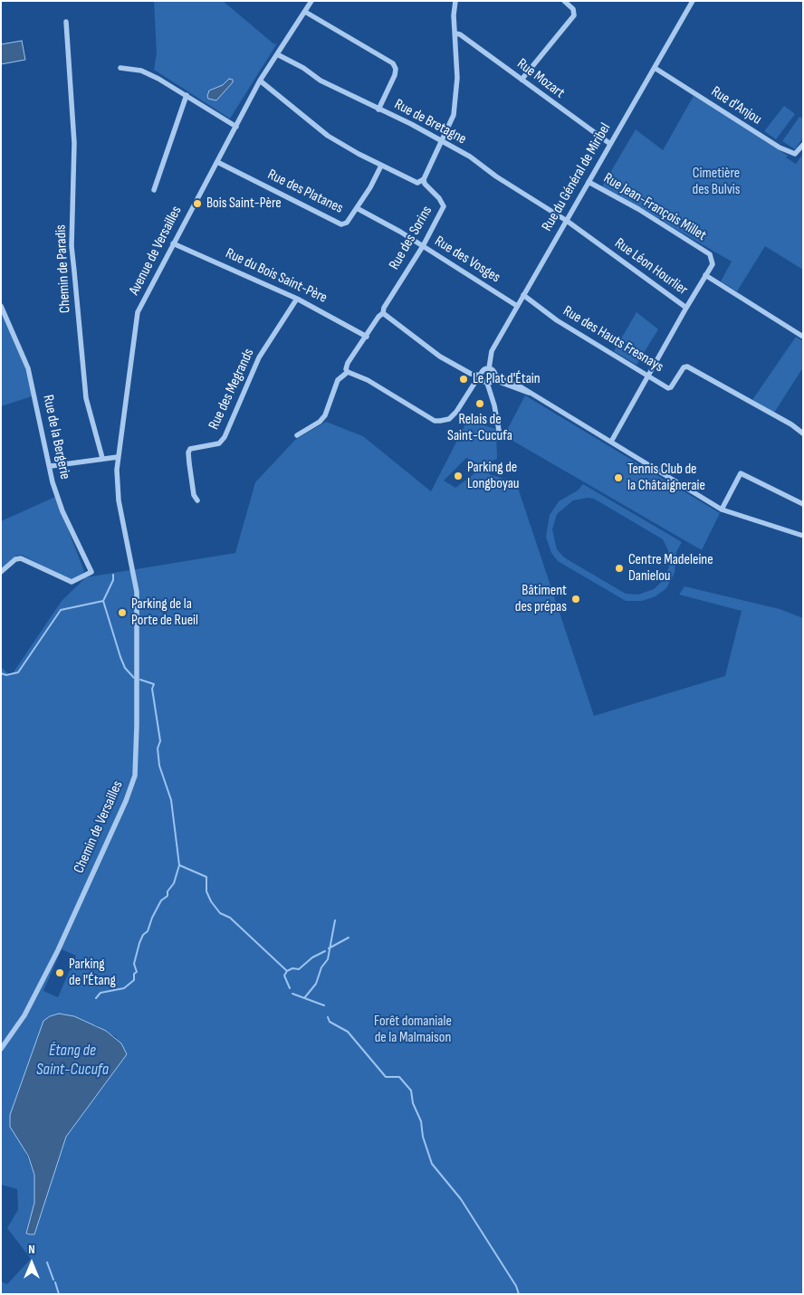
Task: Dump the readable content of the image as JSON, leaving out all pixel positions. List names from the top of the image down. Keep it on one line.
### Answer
{"streets":{"street":["Rue Mozart","Rue d'Anjou","Rue de Bretagne","Rue du Général de Miribel","Rue des Platanes","Rue Jean-François Millet","Rue des Sorins","Avenue de Versailles","Rue des Vosges","Rue Léon Hourlier","Chemin de Paradis","Rue du Bois Saint-Père","Rue des Hauts Fresnays","Rue des Megrands","Rue de la Bergerie","Chemin de Versailles"]},"crossings":[["Rue Mozart","Rue du Général de Miribel"],["Rue d'Anjou","Rue du Général de Miribel"],["Rue de Bretagne","Rue du Général de Miribel"],["Rue de Bretagne","Avenue de Versailles"],["Rue de Bretagne","Rue Léon Hourlier"],["Rue du Général de Miribel","Rue Jean-François Millet"],["Rue du Général de Miribel","Rue des Vosges"],["Rue du Général de Miribel","Rue Léon Hourlier"],["Rue du Général de Miribel","Rue des Hauts Fresnays"],["Rue des Platanes","Avenue de Versailles"],["Rue des Platanes","Rue des Vosges"],["Rue Jean-François Millet","Rue Léon Hourlier"],["Rue des Sorins","Rue des Vosges"],["Rue des Sorins","Rue du Bois Saint-Père"],["Avenue de Versailles","Rue du Bois Saint-Père"],["Avenue de Versailles","Chemin de Versailles"],["Rue du Bois Saint-Père","Rue des Megrands"]],"water":["Étang de Saint-Cucufa"],"parks":["Cimetière des Bulvis","Forêt domaniale de la Malmaison"],"places":["Bois Saint-Père","Le Plat d'Étain","Relais de Saint-Cucufa","Parking de Longboyau","Tennis Club de la Châtaigneraie","Centre Madeleine Danielou","Bâtiment des prépas","Parking de la Porte de Rueil","Parking de l'Étang"],"north":"top"}
